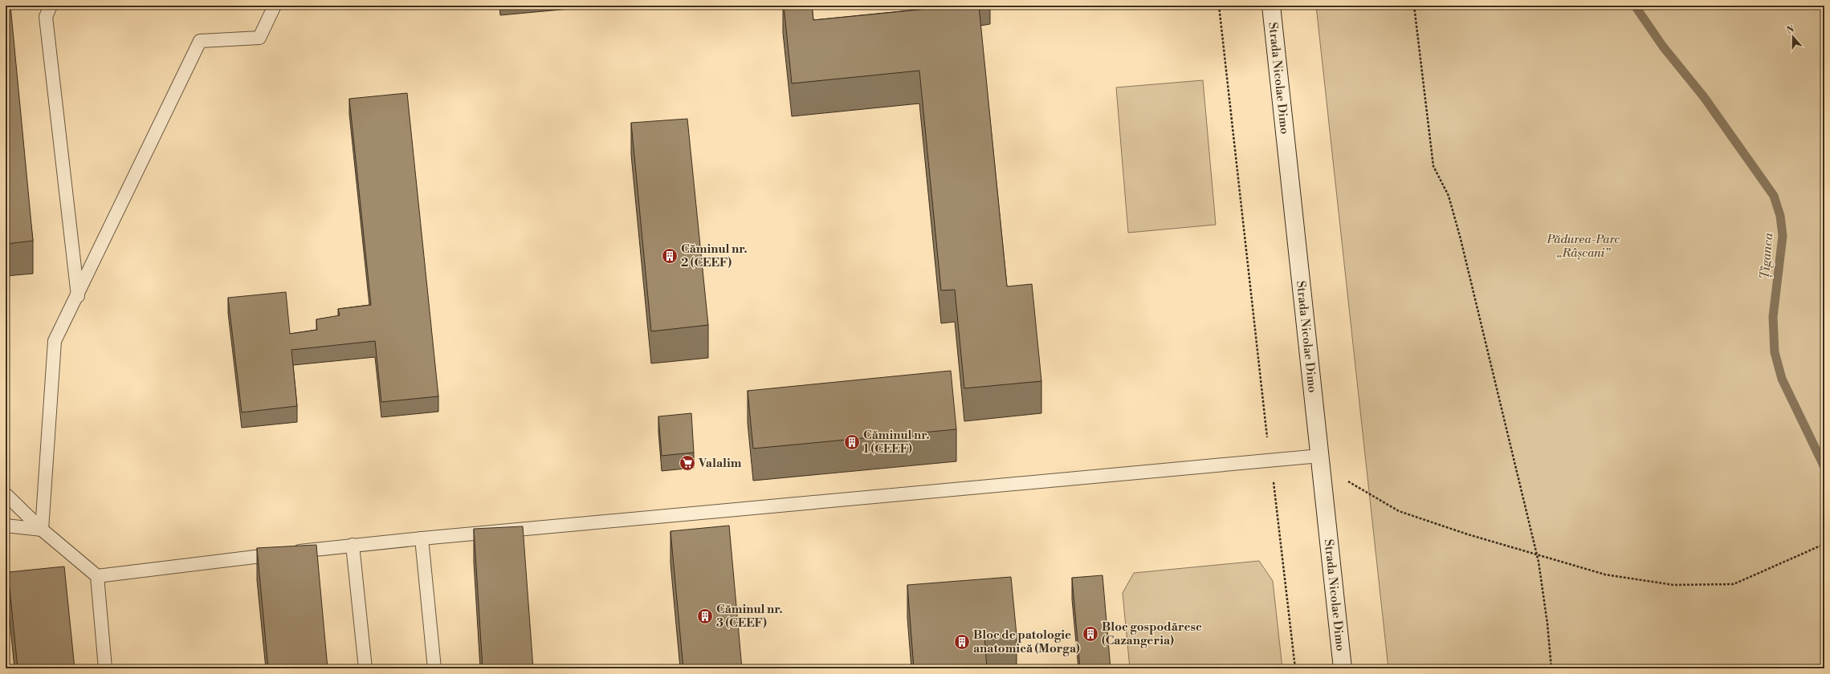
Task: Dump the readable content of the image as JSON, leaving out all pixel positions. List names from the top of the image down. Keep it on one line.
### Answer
{"streets":{"main road":["Strada Nicolae Dimo"]},"water":["Țîganca"],"parks":["Pădurea-Parc „Râșcani”"],"places":{"building":["Căminul nr. 2 (CEEF)","Căminul nr. 1 (CEEF)","Căminul nr. 3 (CEEF)","Bloc gospodăresc (Cazangeria)","Bloc de patologie anatomică (Morga)"],"supermarket":["Valalim"]},"north":"top"}
